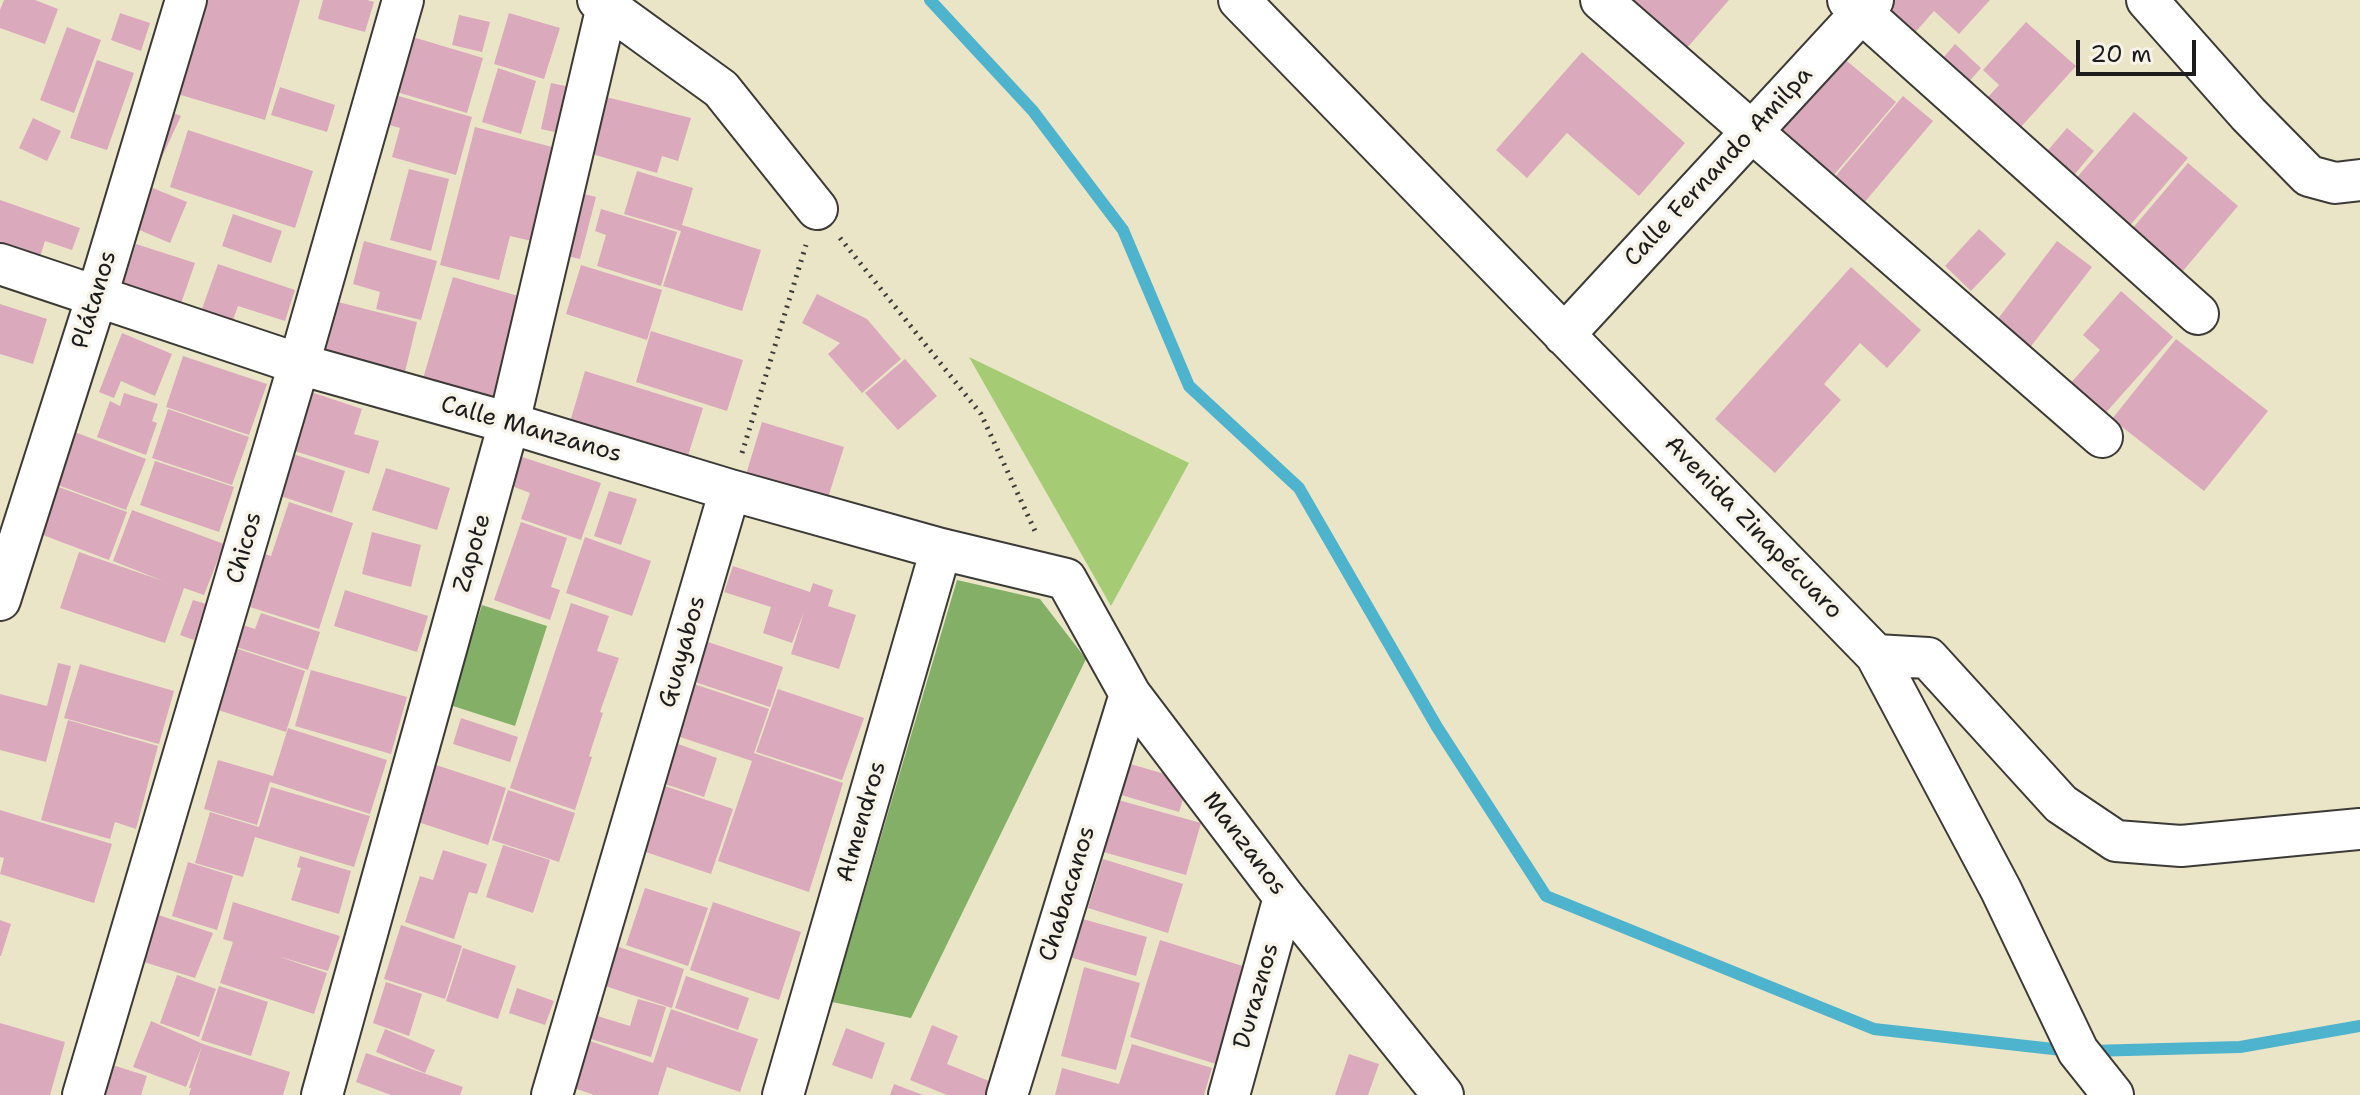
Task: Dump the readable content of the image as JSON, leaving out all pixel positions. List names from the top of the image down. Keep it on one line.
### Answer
{"streets":{"street":["Calle Fernando Amilpa","Plátanos","Calle Manzanos","Avenida Zinapécuaro","Chicos","Zapote","Guayabos","Almendros","Manzanos","Chabacanos","Duraznos"]},"crossings":[["Calle Fernando Amilpa","Avenida Zinapécuaro"],["Plátanos","Calle Manzanos"],["Calle Manzanos","Chicos"],["Calle Manzanos","Zapote"],["Calle Manzanos","Guayabos"],["Calle Manzanos","Almendros"],["Calle Manzanos","Manzanos"],["Manzanos","Chabacanos"],["Manzanos","Duraznos"]],"scale_bar":"20 m"}
